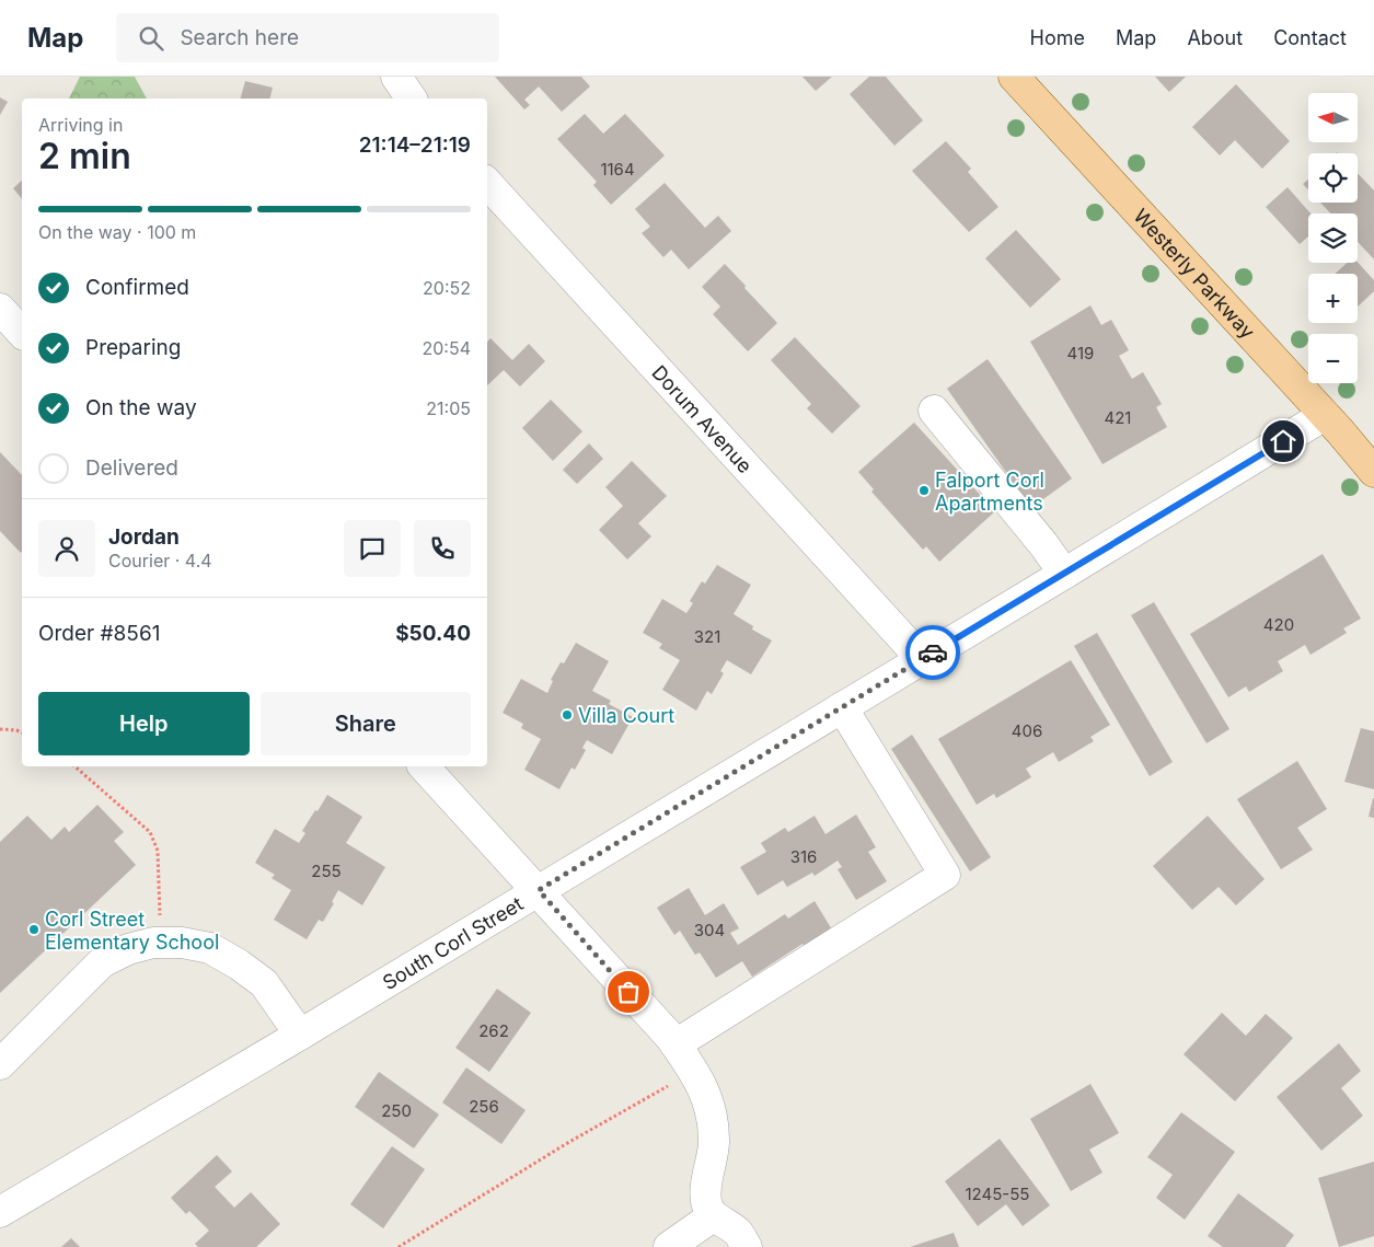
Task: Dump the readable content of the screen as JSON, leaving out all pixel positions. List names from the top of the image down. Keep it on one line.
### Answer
{"streets":{"main road":["Westerly Parkway"],"street":["Dorum Avenue","South Corl Street"]},"crossings":[["Westerly Parkway","South Corl Street"],["Dorum Avenue","South Corl Street"]],"places":["Falport Corl Apartments","Villa Court","Corl Street Elementary School"],"house_numbers":["1164","419","421","420","321","406","316","255","304","262","256","250","1245-55"],"north":"left","page":{"header":"Map","search":"Search here","nav":["Home","Map","About","Contact"],"map_buttons":["+","−"],"heading":["2 min","Arriving in","21:14–21:19"],"panel":["Jordan","Courier · 4.4","Order #8561","$50.40"],"bar":"On the way · 100 m","list":[["Confirmed","20:52"],["Preparing","20:54"],["On the way","21:05"],"Delivered"],"buttons":["Help","Share"]}}
